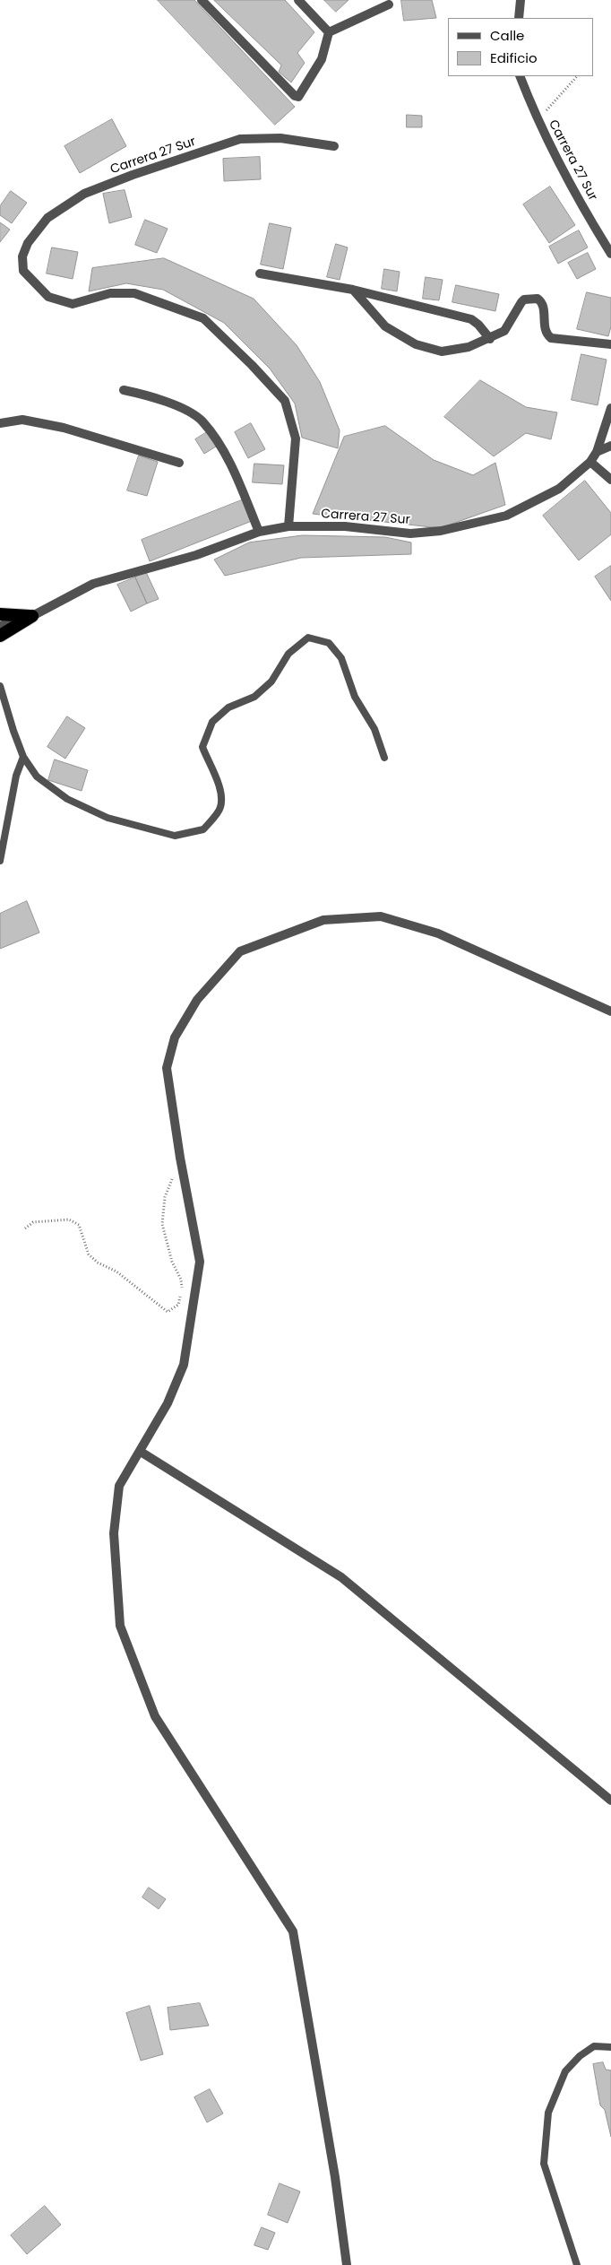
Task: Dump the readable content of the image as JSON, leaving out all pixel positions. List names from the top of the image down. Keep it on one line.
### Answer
{"streets":{"street":["Carrera 27 Sur"]},"legend":["Calle","Edificio"]}
